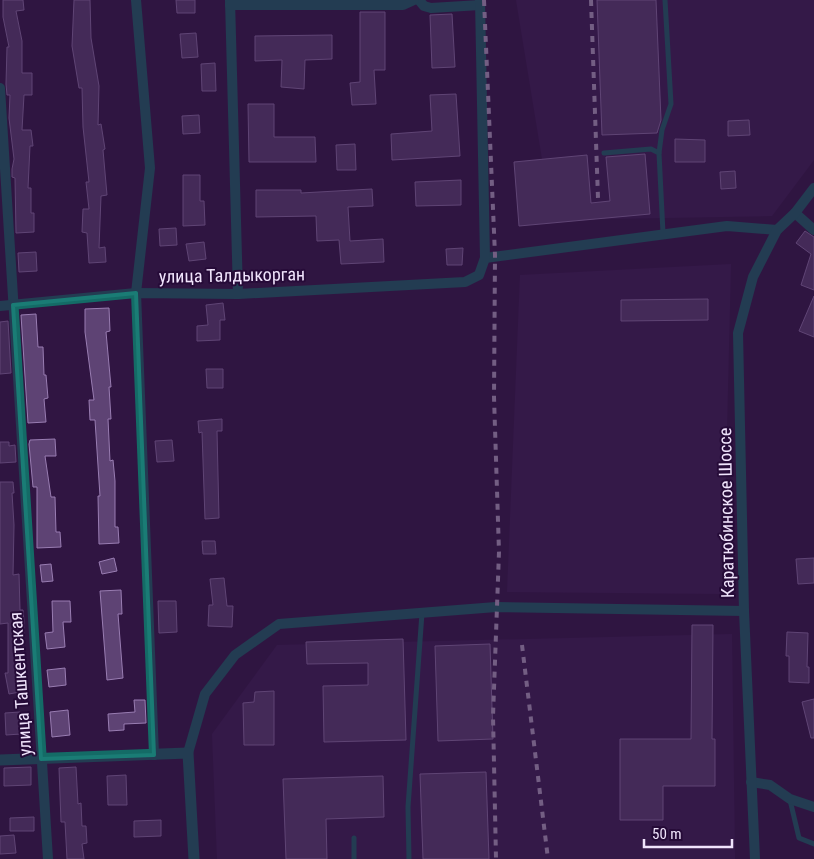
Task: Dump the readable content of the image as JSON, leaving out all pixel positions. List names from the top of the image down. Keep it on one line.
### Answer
{"streets":{"street":["улица Талдыкорган","Каратюбинское Шоссе","улица Ташкентская"]},"crossings":[["улица Талдыкорган","улица Ташкентская"]],"scale_bar":"50 m"}
